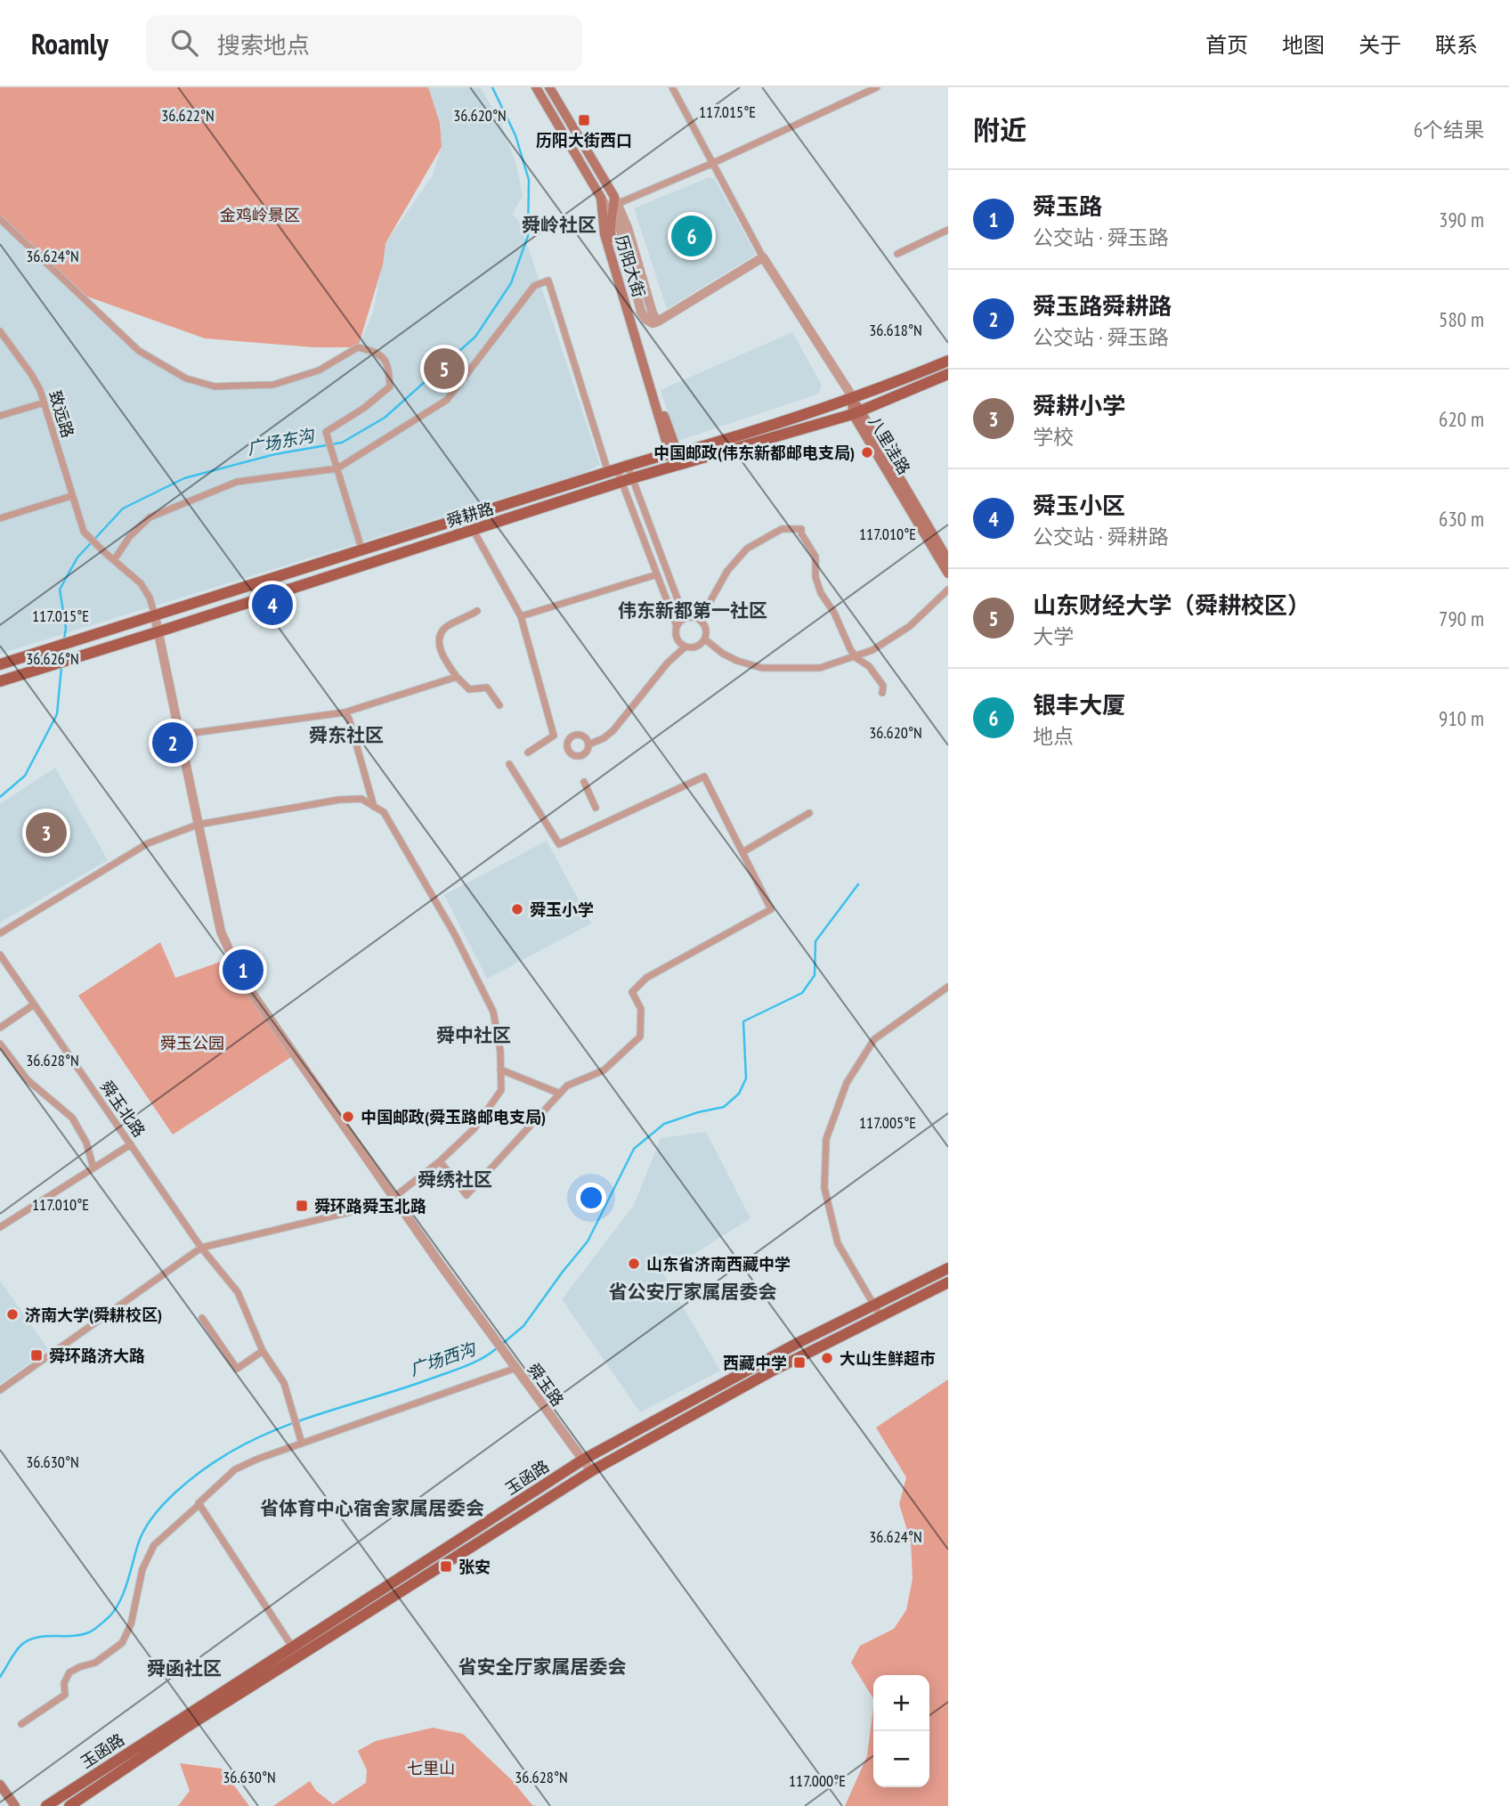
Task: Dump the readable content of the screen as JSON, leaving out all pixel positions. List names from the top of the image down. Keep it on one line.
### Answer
{"streets":{"main road":["历阳大街","八里洼路","舜耕路","玉函路"],"street":["致远路","舜玉北路","舜玉路"]},"crossings":[["历阳大街","舜耕路"],["八里洼路","舜耕路"],["舜耕路","舜玉路"],["舜玉路","玉函路"]],"districts":["舜岭社区","伟东新都第一社区","舜东社区","舜中社区","舜绣社区","省公安厅家属居委会","省体育中心宿舍家属居委会","省安全厅家属居委会","舜函社区"],"water":["广场东沟","广场西沟"],"parks":["金鸡岭景区","舜玉公园","七里山"],"places":{"transit":["历阳大街西口","舜环路舜玉北路","舜环路济大路","西藏中学","张安"],"other":["中国邮政(伟东新都邮电支局)","舜玉小学","中国邮政(舜玉路邮电支局)","山东省济南西藏中学","济南大学(舜耕校区)","大山生鲜超市"]},"page":{"header":"Roamly","search":"搜索地点","nav":["首页","地图","关于","联系"],"heading":["附近","6个结果"],"list":[{"mark":"1","name":"舜玉路","note":"公交站 · 舜玉路","value":"390 m"},{"mark":"2","name":"舜玉路舜耕路","note":"公交站 · 舜玉路","value":"580 m"},{"mark":"3","name":"舜耕小学","note":"学校","value":"620 m"},{"mark":"4","name":"舜玉小区","note":"公交站 · 舜耕路","value":"630 m"},{"mark":"5","name":"山东财经大学（舜耕校区）","note":"大学","value":"790 m"},{"mark":"6","name":"银丰大厦","note":"地点","value":"910 m"}],"pins":["6","5","4","2","3","1"],"map_buttons":["+","−"]},"coordinates":["117.015°E","36.622°N","36.620°N","36.624°N","36.618°N","117.010°E","36.626°N","36.628°N","117.005°E","36.630°N","117.000°E"]}
